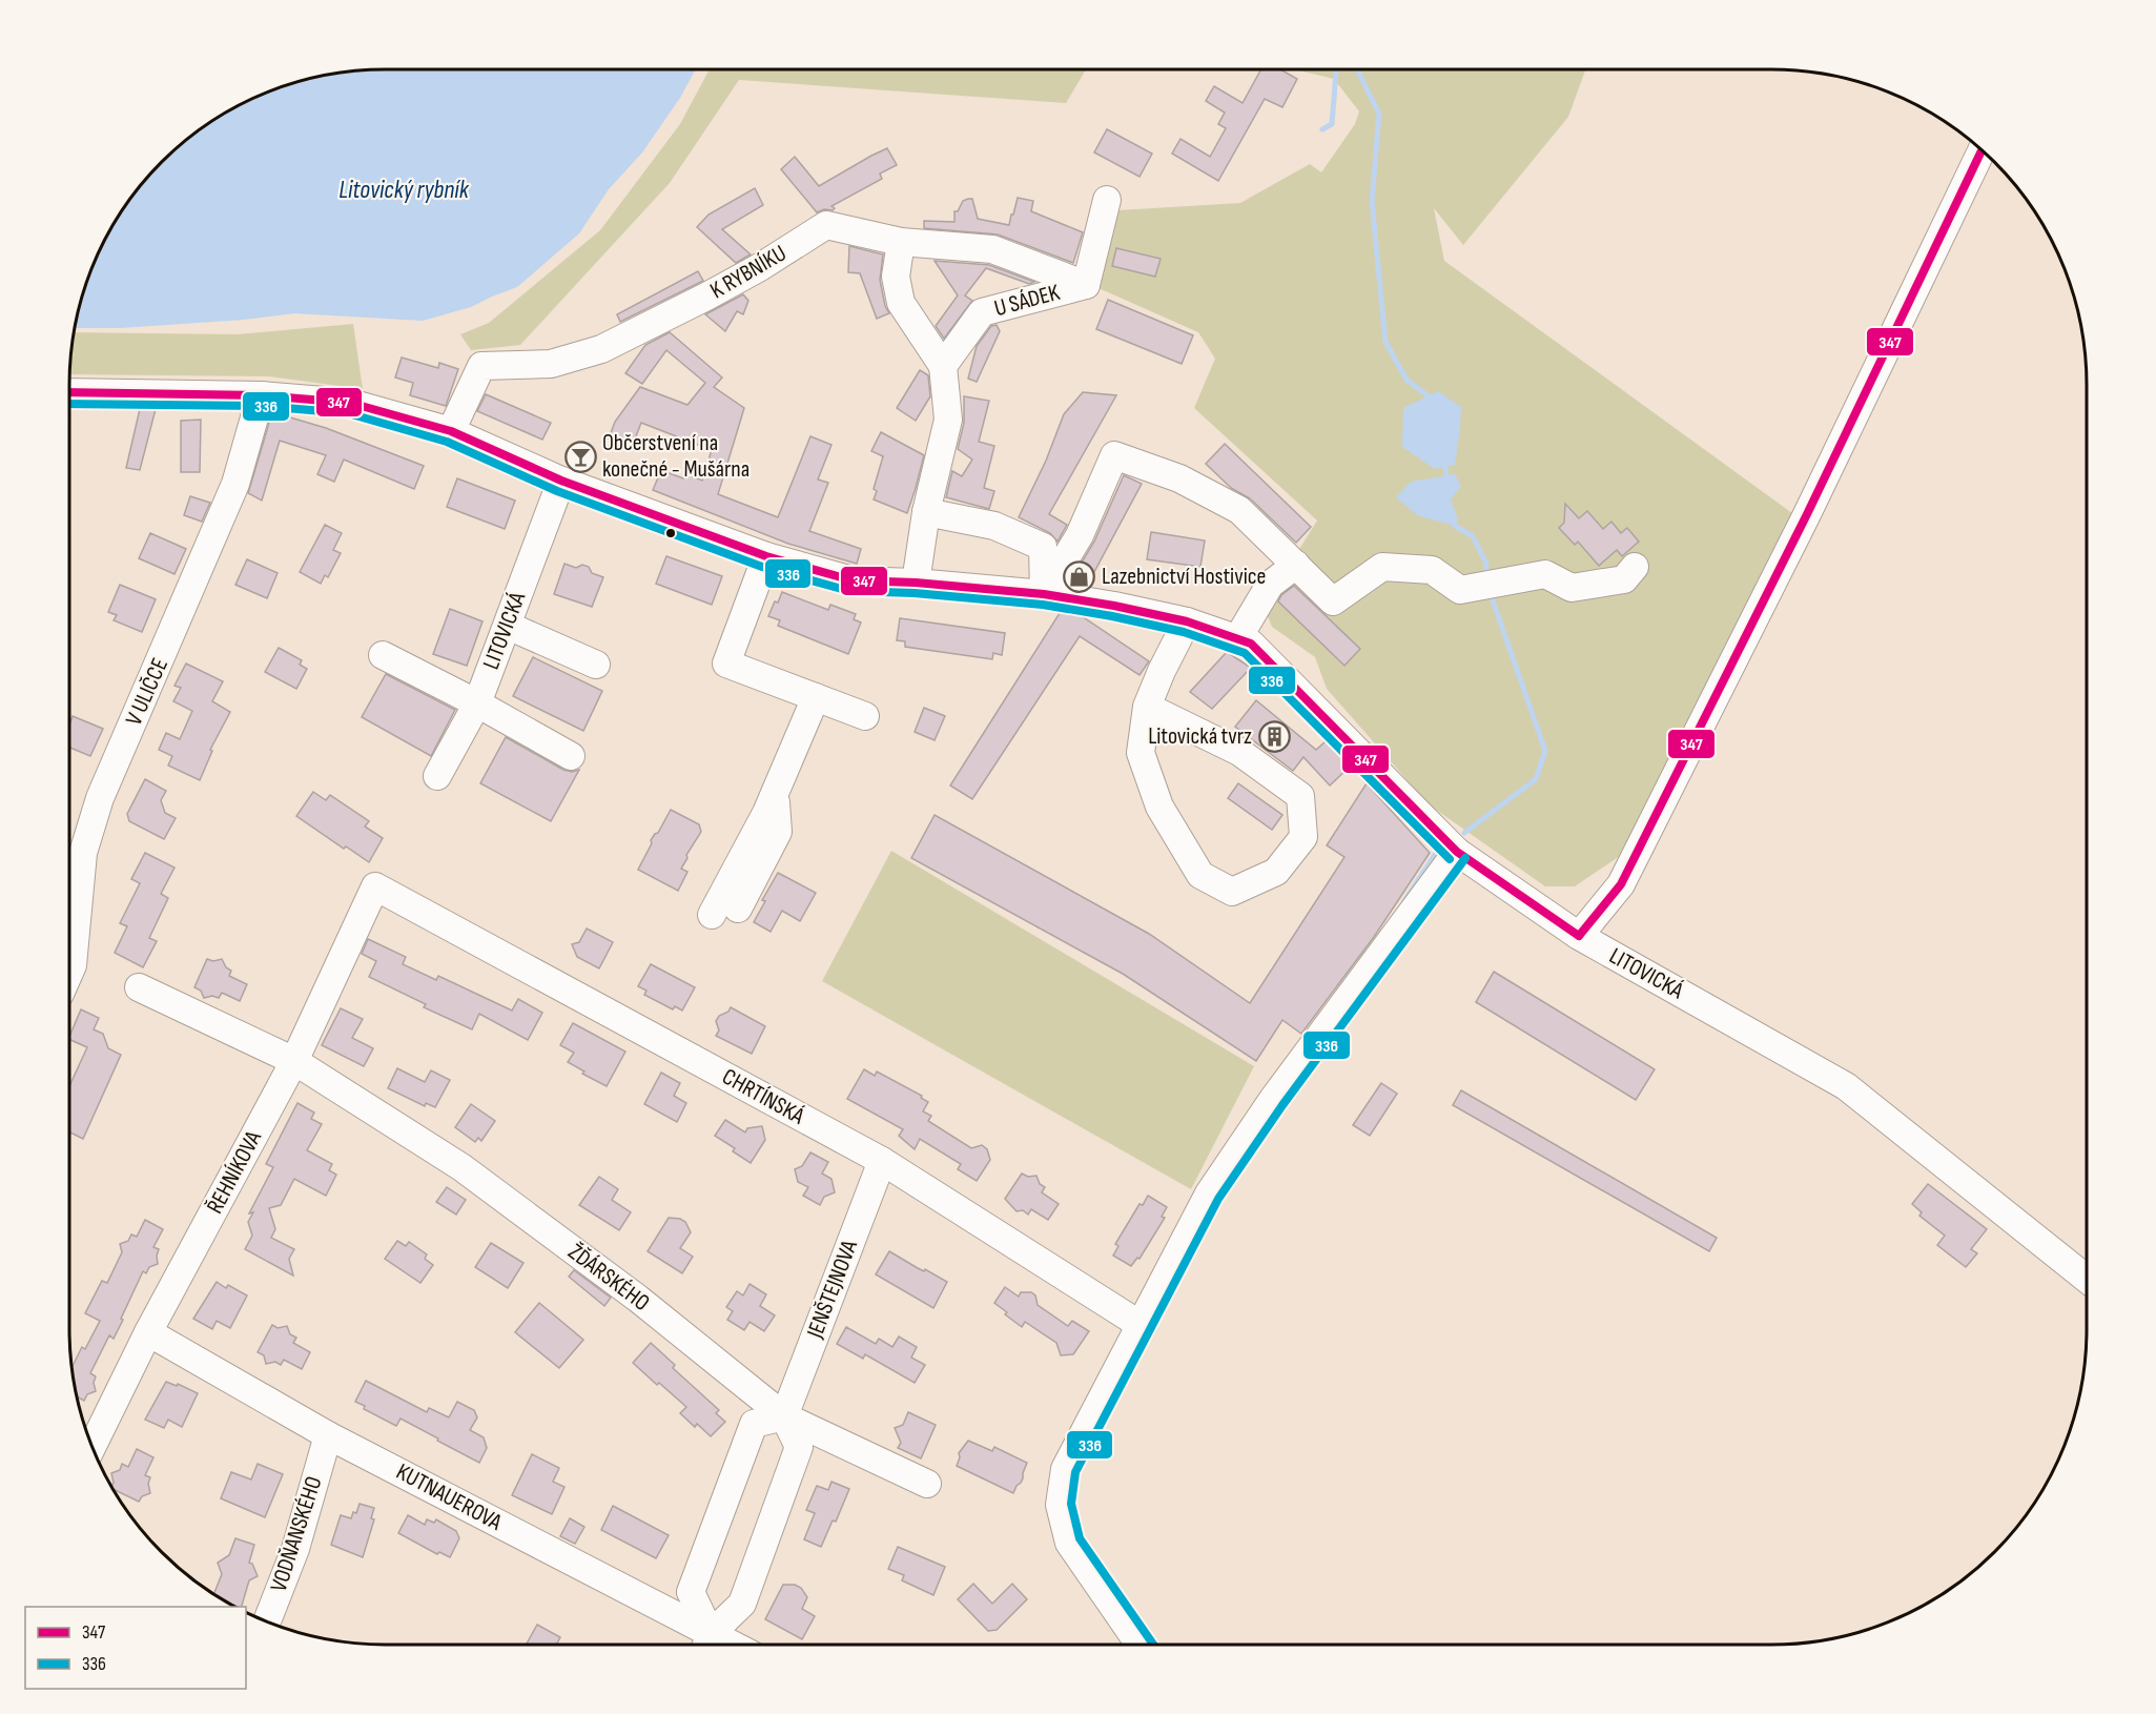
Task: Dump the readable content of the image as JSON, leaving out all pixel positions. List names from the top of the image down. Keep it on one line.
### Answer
{"streets":{"street":["K RYBNÍKU","U SÁDEK","LITOVICKÁ","V ULIČCE","CHRTÍNSKÁ","ŘEHNÍKOVA","ŽĎÁRSKÉHO","JENŠTEJNOVA","KUTNAUEROVA","VODŇANSKÉHO"]},"crossings":[["K RYBNÍKU","U SÁDEK"],["K RYBNÍKU","LITOVICKÁ"],["LITOVICKÁ","V ULIČCE"],["CHRTÍNSKÁ","ŘEHNÍKOVA"],["CHRTÍNSKÁ","JENŠTEJNOVA"],["ŘEHNÍKOVA","ŽĎÁRSKÉHO"],["ŘEHNÍKOVA","KUTNAUEROVA"],["ŽĎÁRSKÉHO","JENŠTEJNOVA"],["KUTNAUEROVA","VODŇANSKÉHO"]],"water":["Litovický rybník"],"places":{"bar":["Občerstvení na konečné - Mušárna"],"shop":["Lazebnictví Hostivice"],"building":["Litovická tvrz"]},"lines":["transit line 347","transit line 336"],"legend":["347","336"]}
